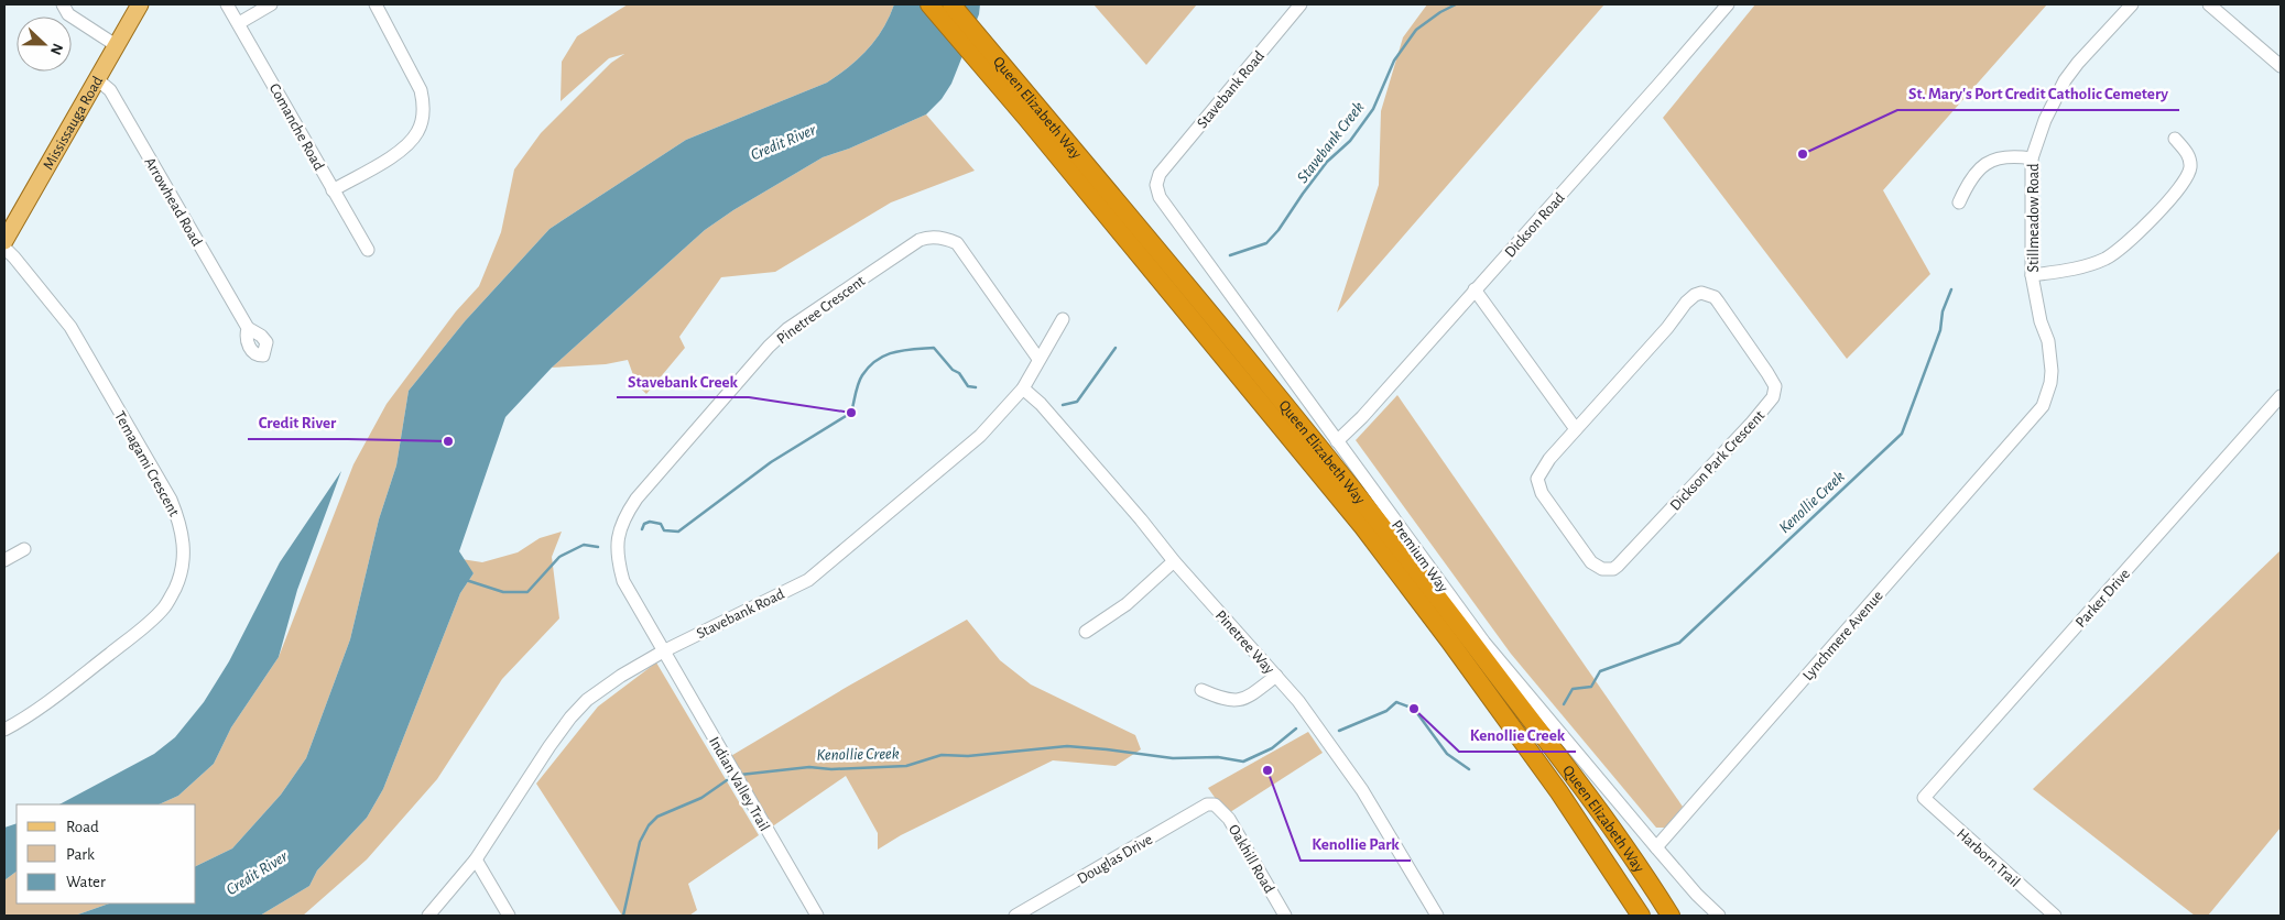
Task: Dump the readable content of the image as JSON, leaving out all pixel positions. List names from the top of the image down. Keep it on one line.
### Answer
{"streets":{"highway":["Queen Elizabeth Way"],"main road":["Mississauga Road"],"street":["Stavebank Road","Comanche Road","Arrowhead Road","Stillmeadow Road","Dickson Road","Pinetree Crescent","Dickson Park Crescent","Temagami Crescent","Premium Way","Parker Drive","Lynchmere Avenue","Pinetree Way","Indian Valley Trail","Harborn Trail","Douglas Drive","Oakhill Road"]},"crossings":[["Stavebank Road","Pinetree Crescent"],["Stavebank Road","Premium Way"],["Stavebank Road","Pinetree Way"],["Stavebank Road","Indian Valley Trail"],["Mississauga Road","Arrowhead Road"],["Stillmeadow Road","Lynchmere Avenue"],["Dickson Road","Premium Way"],["Pinetree Crescent","Indian Valley Trail"],["Premium Way","Lynchmere Avenue"],["Parker Drive","Harborn Trail"],["Douglas Drive","Oakhill Road"]],"water":["Credit River","Stavebank Creek","Kenollie Creek"],"places":["St. Mary's Port Credit Catholic Cemetery","Stavebank Creek","Credit River","Kenollie Creek","Kenollie Park"],"legend":["Road","Park","Water"],"north":"right"}
